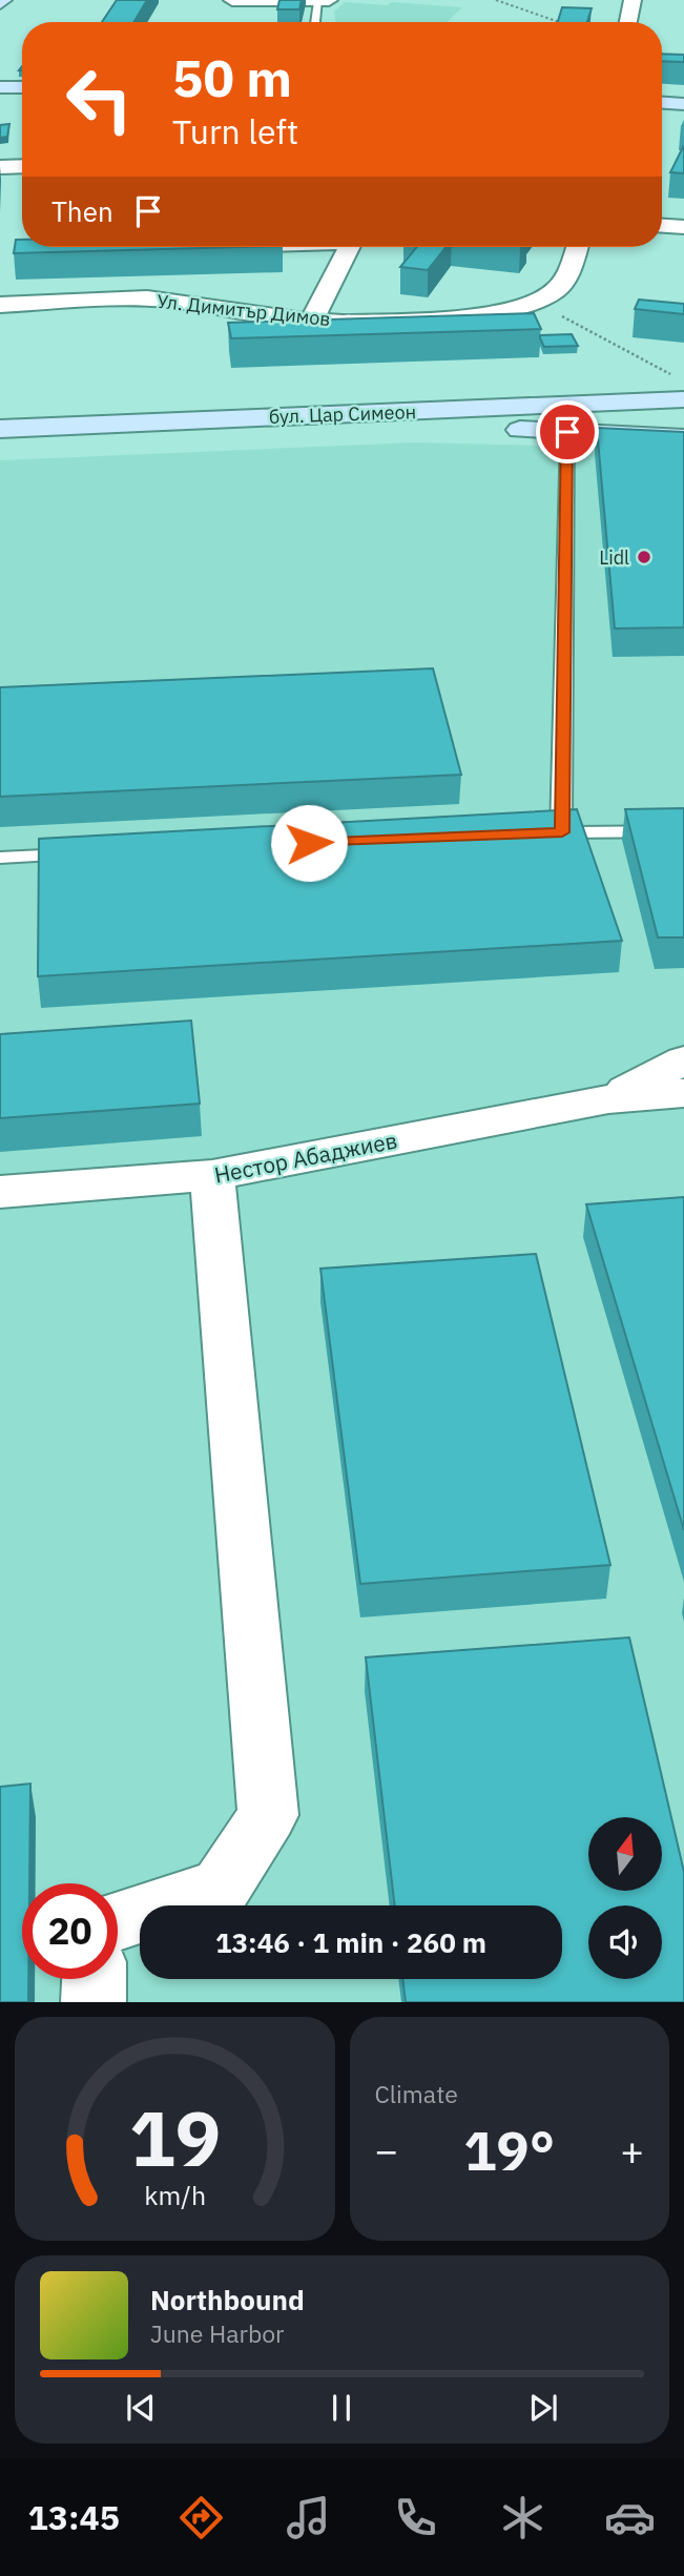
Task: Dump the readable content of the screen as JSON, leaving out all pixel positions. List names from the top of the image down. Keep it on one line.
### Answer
{"streets":{"main road":["бул. Цар Симеон"],"street":["Ул. Димитър Димов","Нестор Абаджиев"]},"places":["Lidl"],"north":"top","page":{"turn":["50 m","Turn left"],"then":"Then","limit":"20","trip":"13:46 · 1 min · 260 m","tile":"Climate","heat":["−","19°","+"],"song":["Northbound","June Harbor"],"tabs":"13:45","gauge":["19","km/h"]}}
